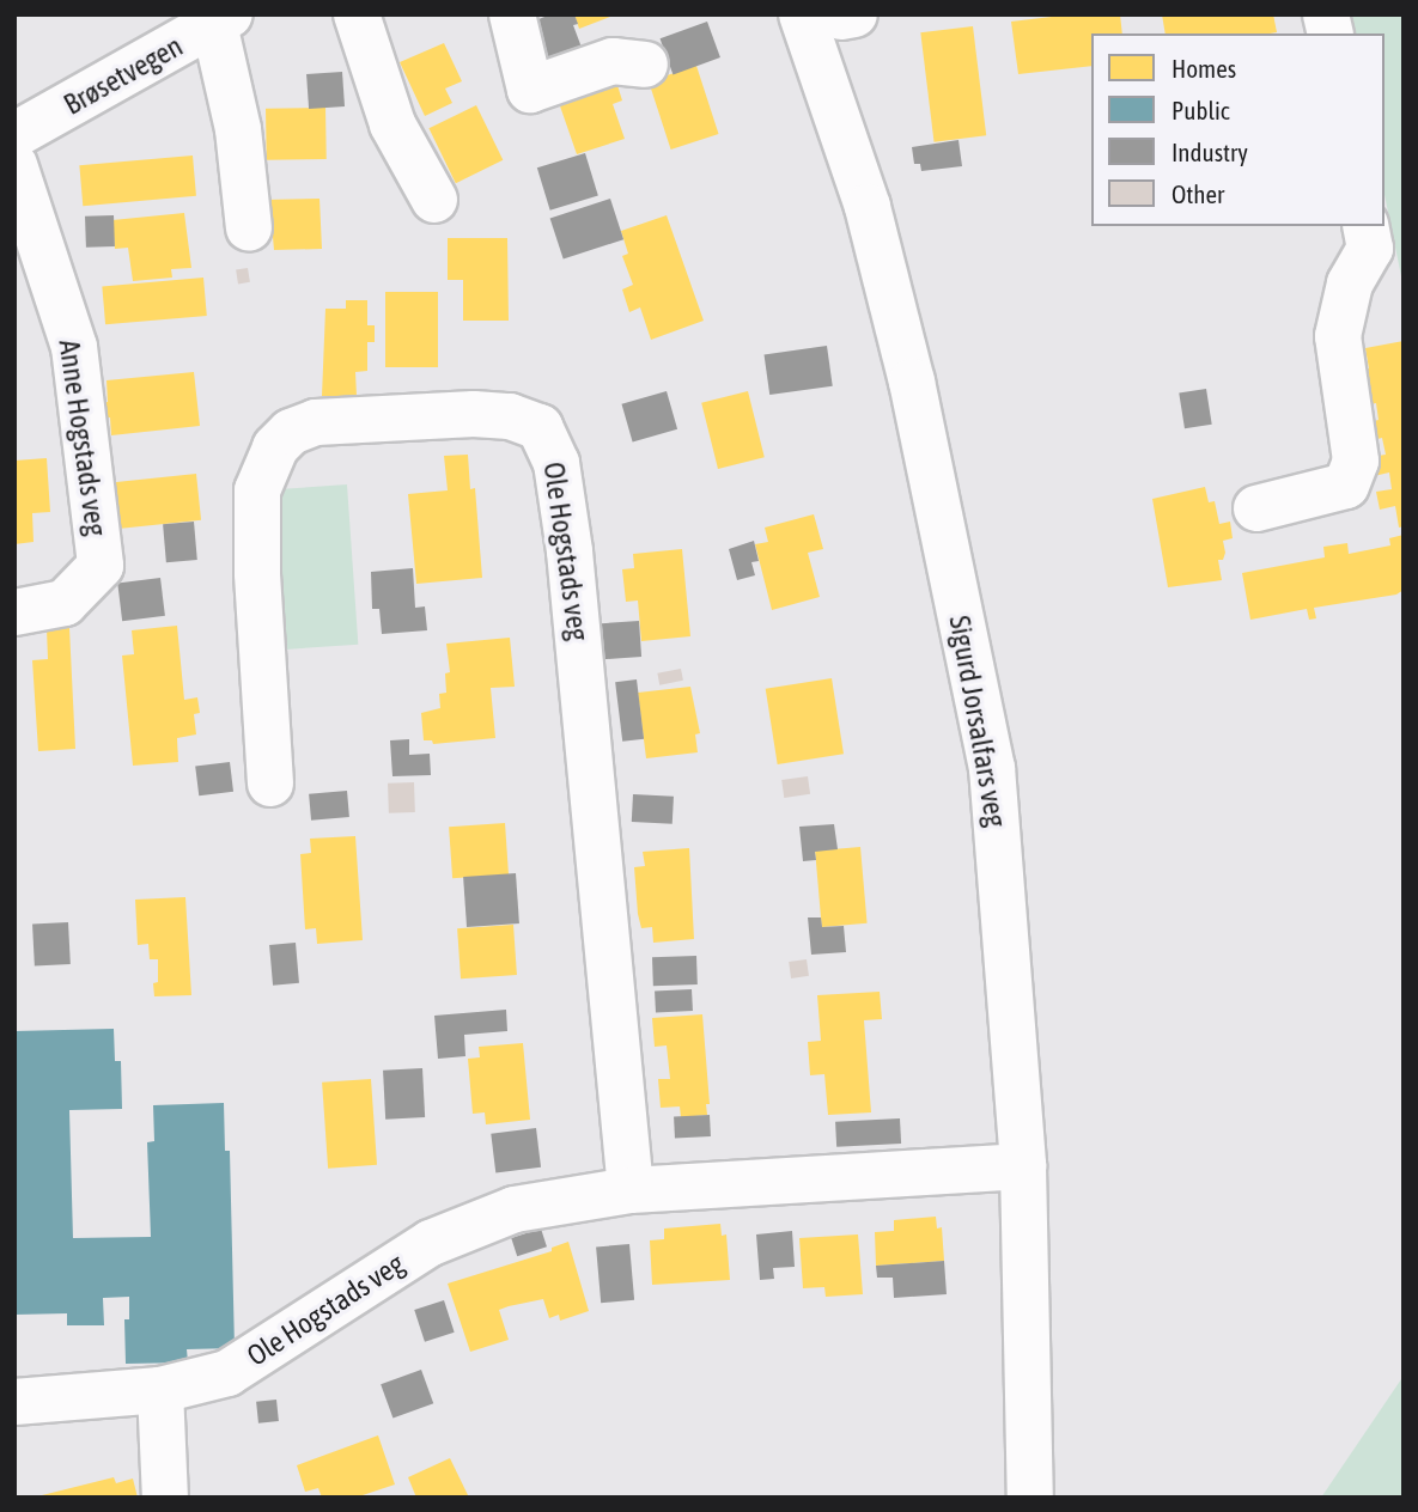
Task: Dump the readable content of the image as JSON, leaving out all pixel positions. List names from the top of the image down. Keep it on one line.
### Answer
{"streets":{"street":["Brøsetvegen","Anne Hogstads veg","Ole Hogstads veg","Sigurd Jorsalfars veg"]},"crossings":[["Ole Hogstads veg","Sigurd Jorsalfars veg"]],"legend":["Homes","Public","Industry","Other"]}
